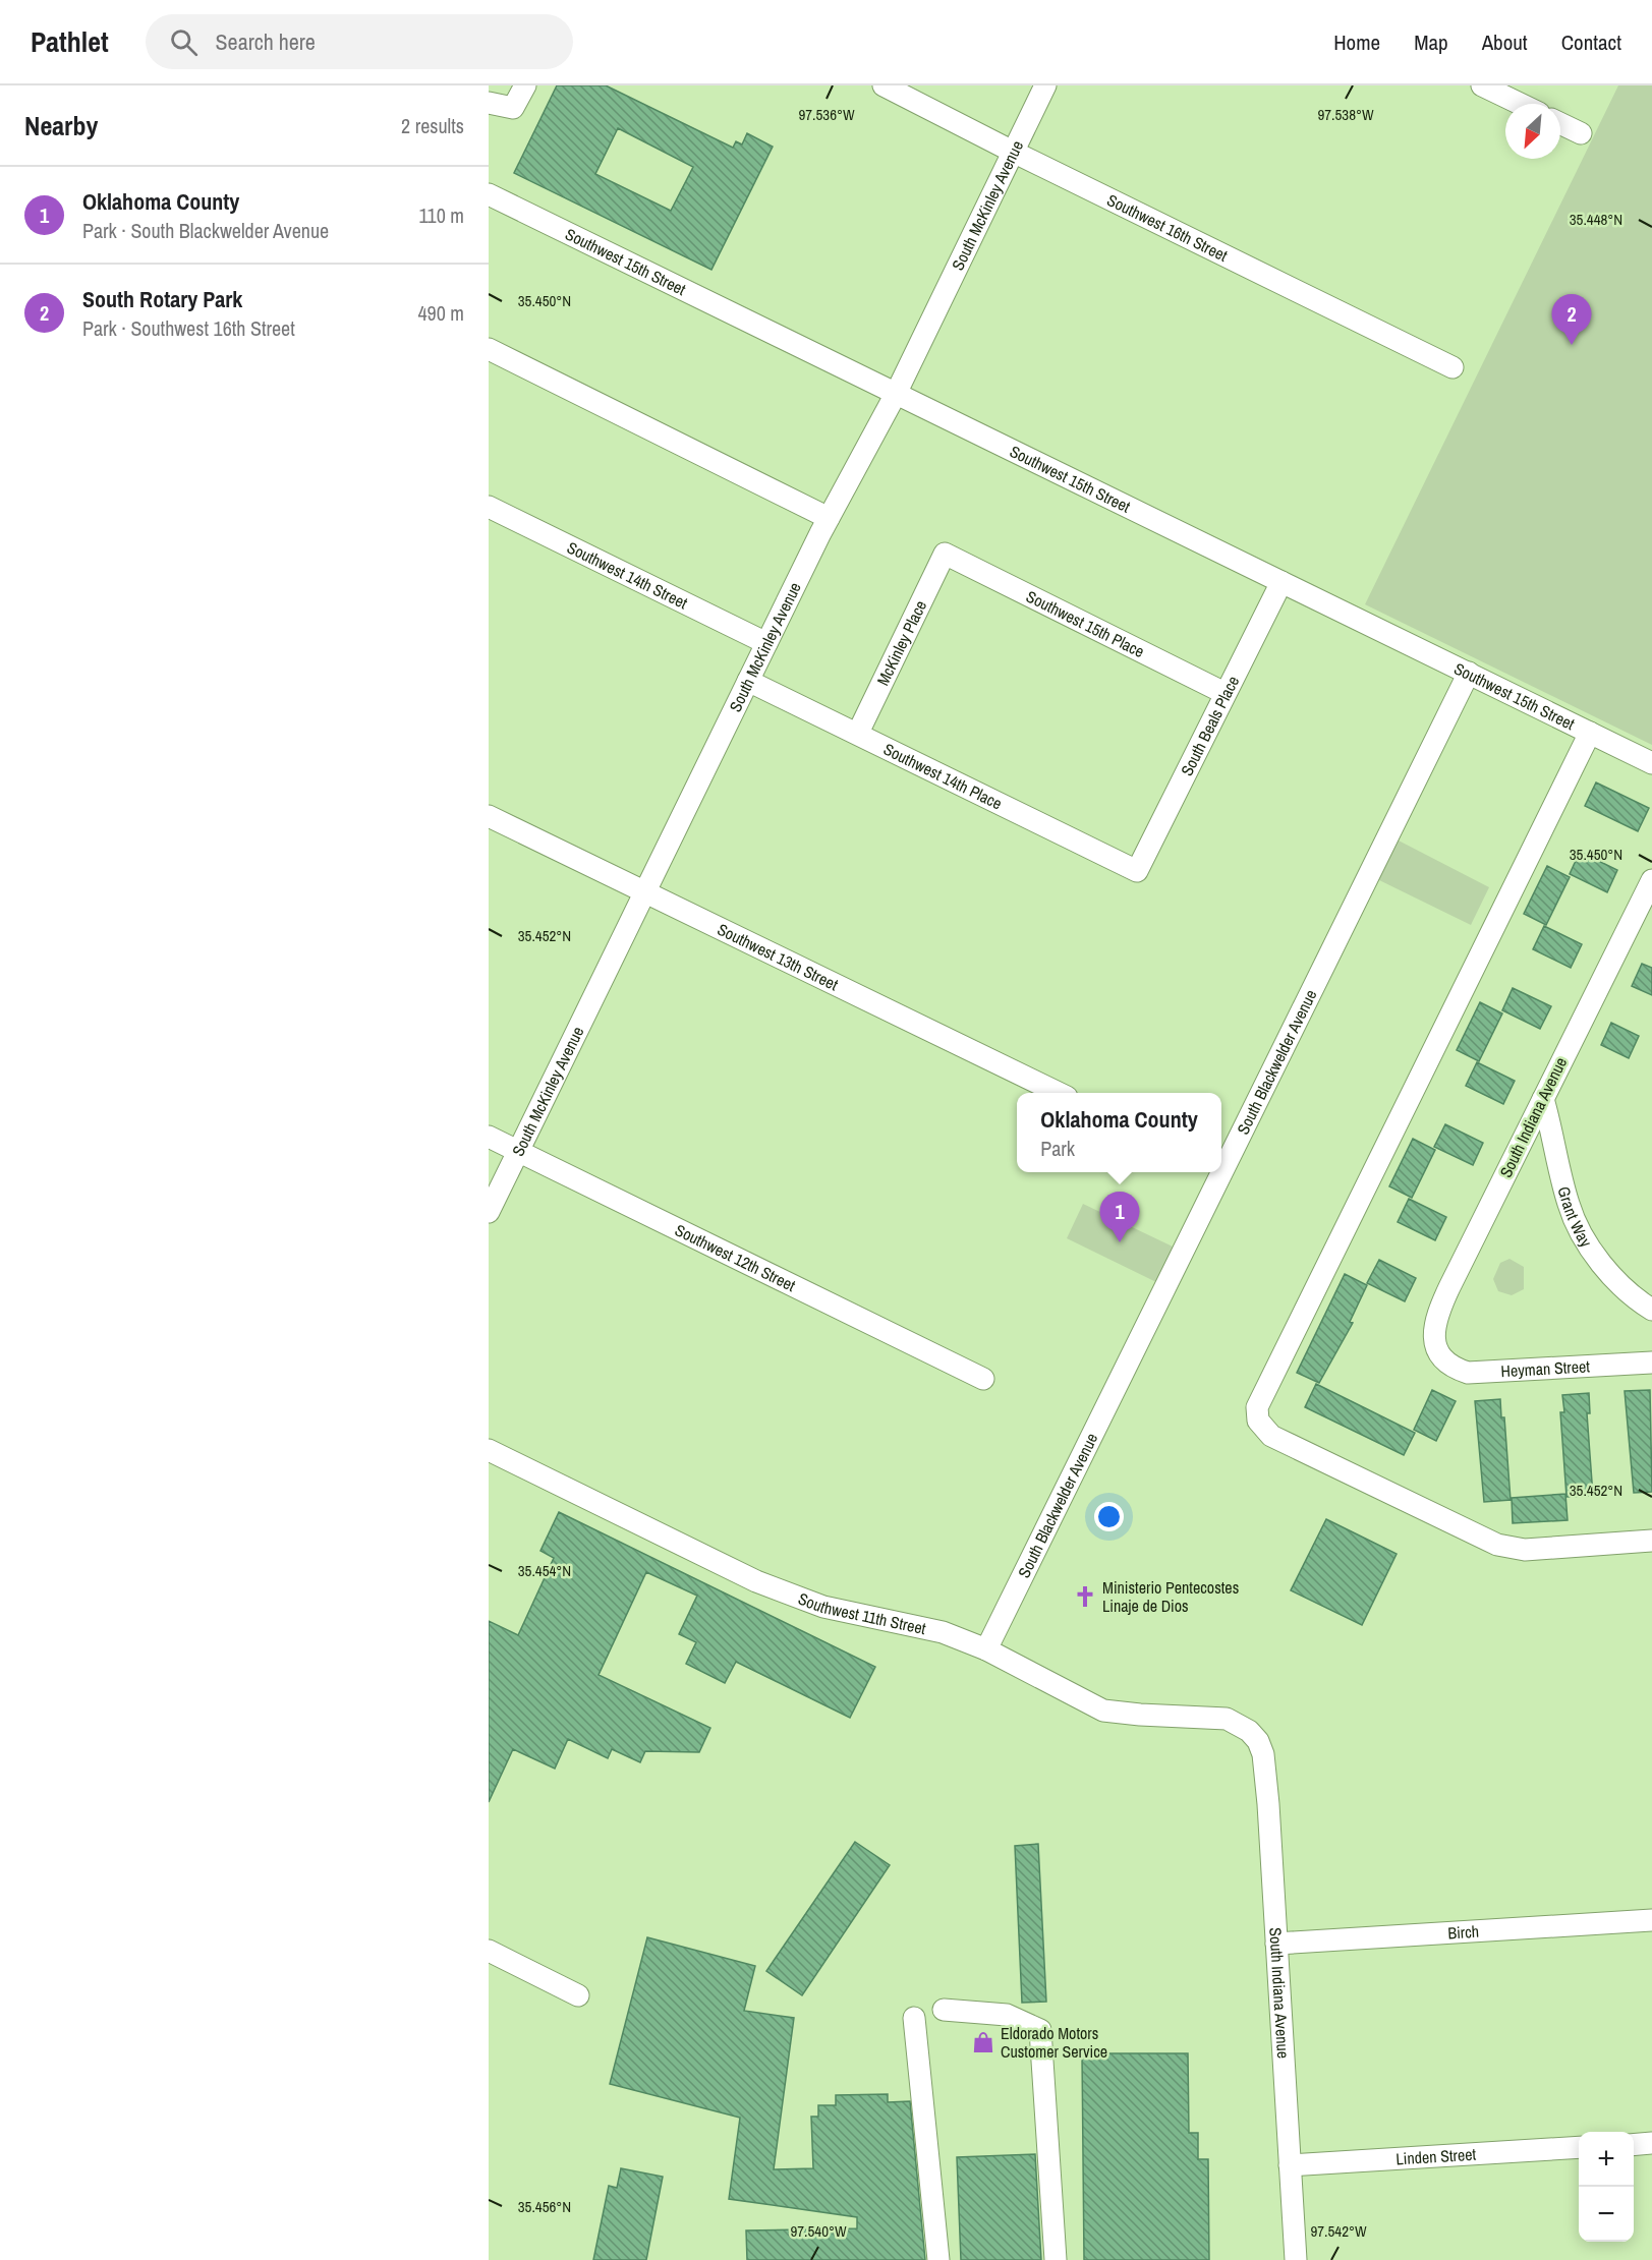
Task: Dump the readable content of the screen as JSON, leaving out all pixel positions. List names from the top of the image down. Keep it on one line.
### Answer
{"streets":{"street":["South McKinley Avenue","Southwest 16th Street","Southwest 15th Street","Southwest 14th Street","Southwest 15th Place","McKinley Place","South Beals Place","Southwest 14th Place","Southwest 13th Street","South Blackwelder Avenue","South Indiana Avenue","Grant Way","Southwest 12th Street","Heyman Street","Southwest 11th Street","Birch","Linden Street"]},"crossings":[["South McKinley Avenue","Southwest 16th Street"],["South McKinley Avenue","Southwest 15th Street"],["South McKinley Avenue","Southwest 14th Street"],["South McKinley Avenue","Southwest 14th Place"],["South McKinley Avenue","Southwest 13th Street"],["South McKinley Avenue","Southwest 12th Street"],["Southwest 15th Street","South Beals Place"],["Southwest 15th Street","South Blackwelder Avenue"],["Southwest 15th Place","McKinley Place"],["Southwest 15th Place","South Beals Place"],["McKinley Place","Southwest 14th Place"],["South Beals Place","Southwest 14th Place"],["South Blackwelder Avenue","Southwest 11th Street"],["South Indiana Avenue","Grant Way"],["South Indiana Avenue","Heyman Street"],["South Indiana Avenue","Southwest 11th Street"],["South Indiana Avenue","Birch"],["South Indiana Avenue","Linden Street"]],"places":{"church":["Ministerio Pentecostes Linaje de Dios"],"shop":["Eldorado Motors Customer Service"]},"north":"bottom left","page":{"header":"Pathlet","search":"Search here","nav":["Home","Map","About","Contact"],"heading":["Nearby","2 results"],"list":[{"mark":"1","name":"Oklahoma County","note":"Park · South Blackwelder Avenue","value":"110 m"},{"mark":"2","name":"South Rotary Park","note":"Park · Southwest 16th Street","value":"490 m"}],"pins":["2","1"],"popup":["Oklahoma County","Park"],"map_buttons":["+","−"]},"coordinates":["97.536°W","97.538°W","35.448°N","35.450°N","35.452°N","35.454°N","35.456°N","97.540°W","97.542°W"]}
